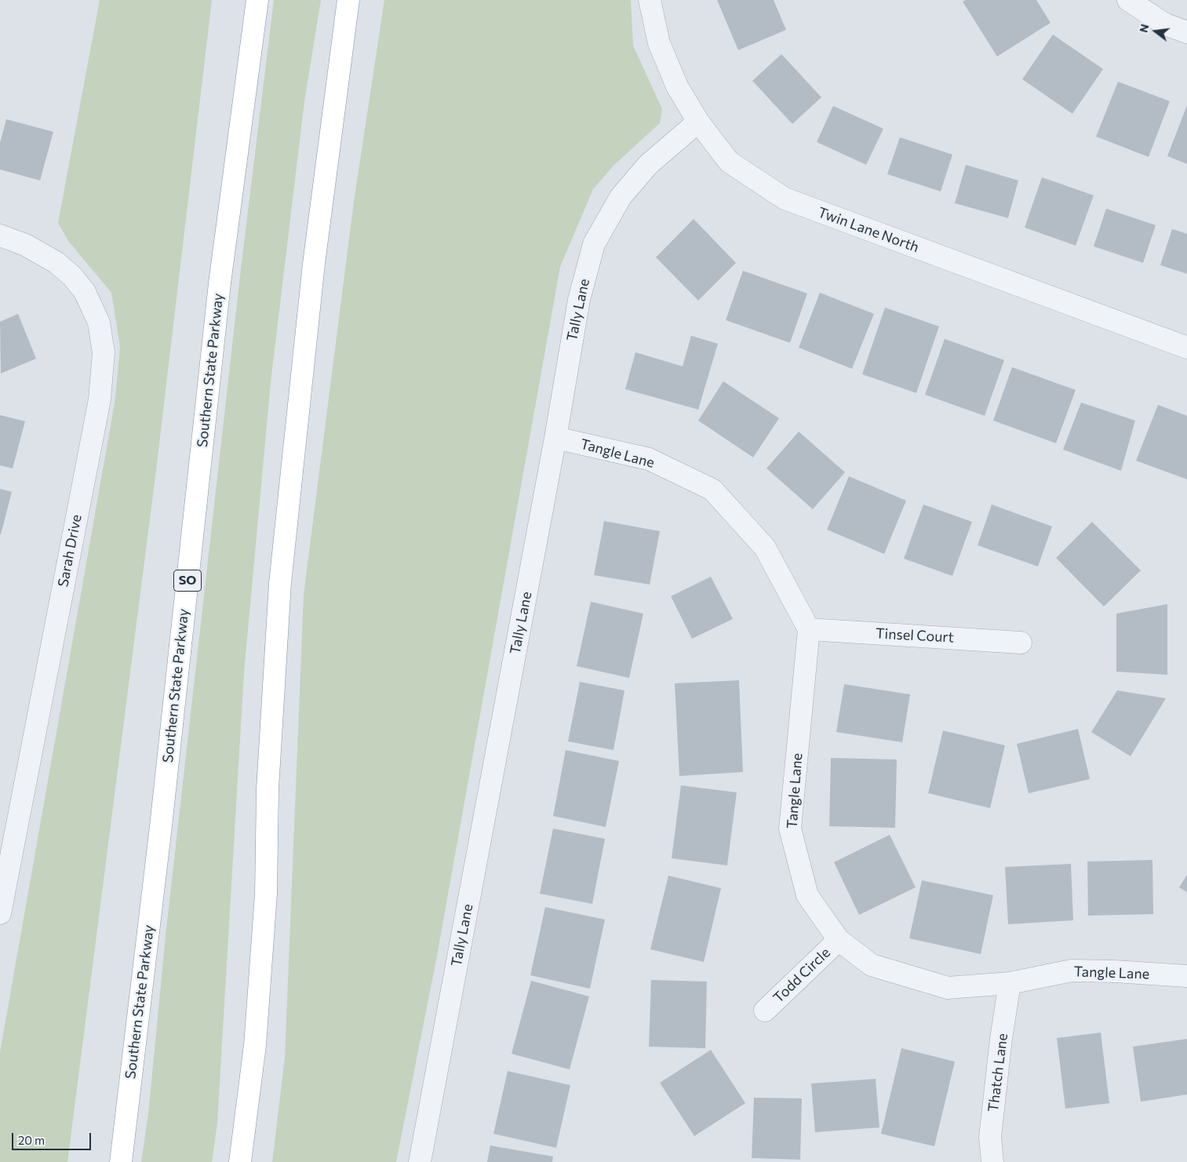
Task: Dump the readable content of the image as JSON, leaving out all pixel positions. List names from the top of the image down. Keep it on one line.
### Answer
{"streets":{"highway":["Southern State Parkway","SO"],"street":["Twin Lane North","Tally Lane","Tangle Lane","Sarah Drive","Tinsel Court","Todd Circle","Thatch Lane"]},"crossings":[["Twin Lane North","Tally Lane"],["Tally Lane","Tangle Lane"],["Tangle Lane","Tinsel Court"],["Tangle Lane","Todd Circle"],["Tangle Lane","Thatch Lane"]],"scale_bar":"20 m","north":"left"}
